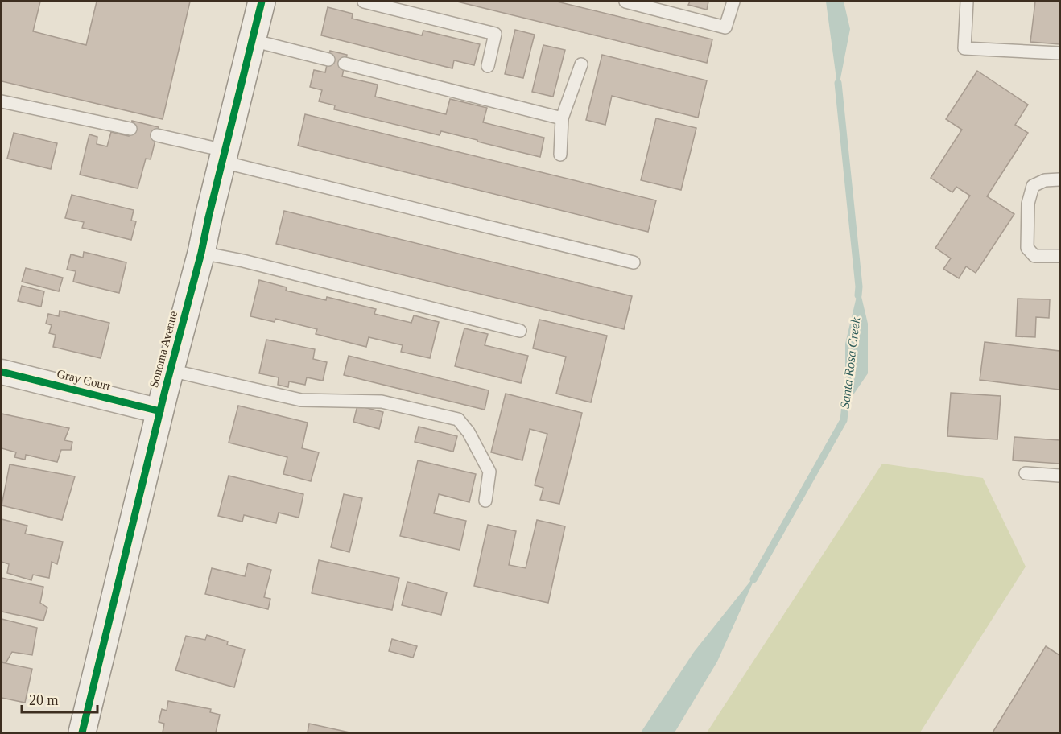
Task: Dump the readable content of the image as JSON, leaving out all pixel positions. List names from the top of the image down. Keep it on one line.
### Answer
{"streets":{"street":["Sonoma Avenue","Gray Court"]},"crossings":[["Sonoma Avenue","Gray Court"]],"water":["Santa Rosa Creek"],"scale_bar":"20 m"}
